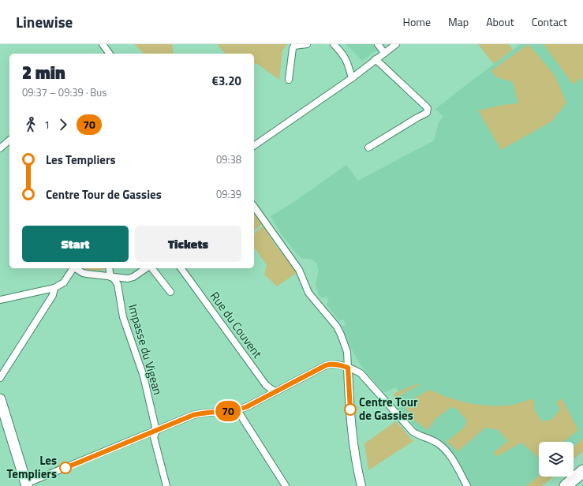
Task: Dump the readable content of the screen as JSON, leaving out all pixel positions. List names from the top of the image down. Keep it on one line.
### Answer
{"streets":{"street":["Rue du Couvent","Impasse du Vigean"]},"places":["Centre Tour de Gassies","Les Templiers"],"lines":["bus line 70"],"page":{"header":"Linewise","nav":["Home","Map","About","Contact"],"on_map":"70","heading":["2 min","09:37 – 09:39 · Bus","€3.20"],"legs":["1","70"],"list":[{"name":"Les Templiers","value":"09:38"},{"name":"Centre Tour de Gassies","value":"09:39"}],"buttons":["Start","Tickets"]}}
